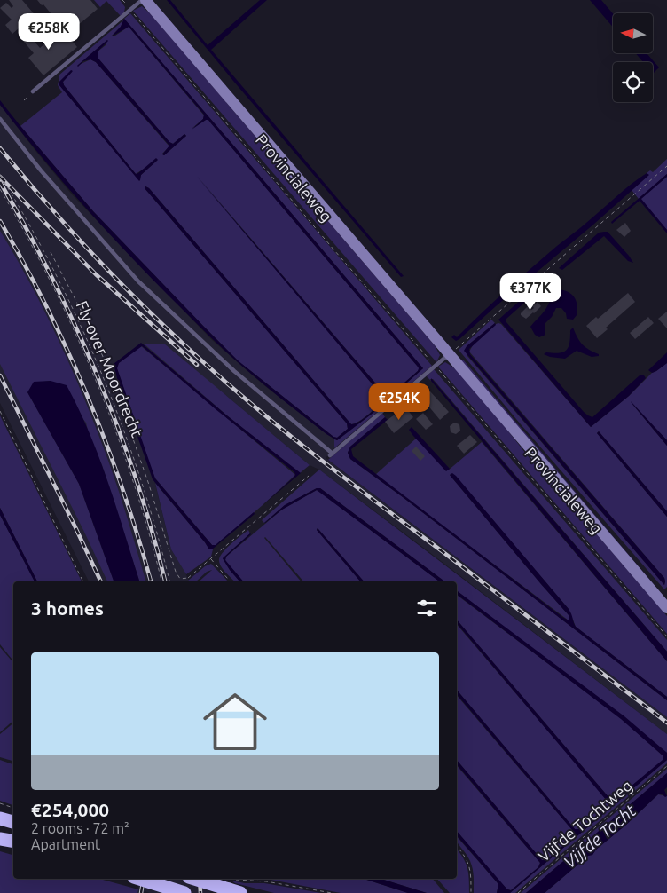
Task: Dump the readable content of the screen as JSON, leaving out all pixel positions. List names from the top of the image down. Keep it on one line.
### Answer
{"streets":{"main road":["Provincialeweg"],"path":["Fly-over Moordrecht","Vijfde Tochtweg"]},"water":["Vijfde Tocht"],"north":"left","page":{"price":["€258K","€377K","€254K"],"heading":"3 homes","list":[{"name":"€254,000","note":"2 rooms · 72 m² · Apartment"}]}}
